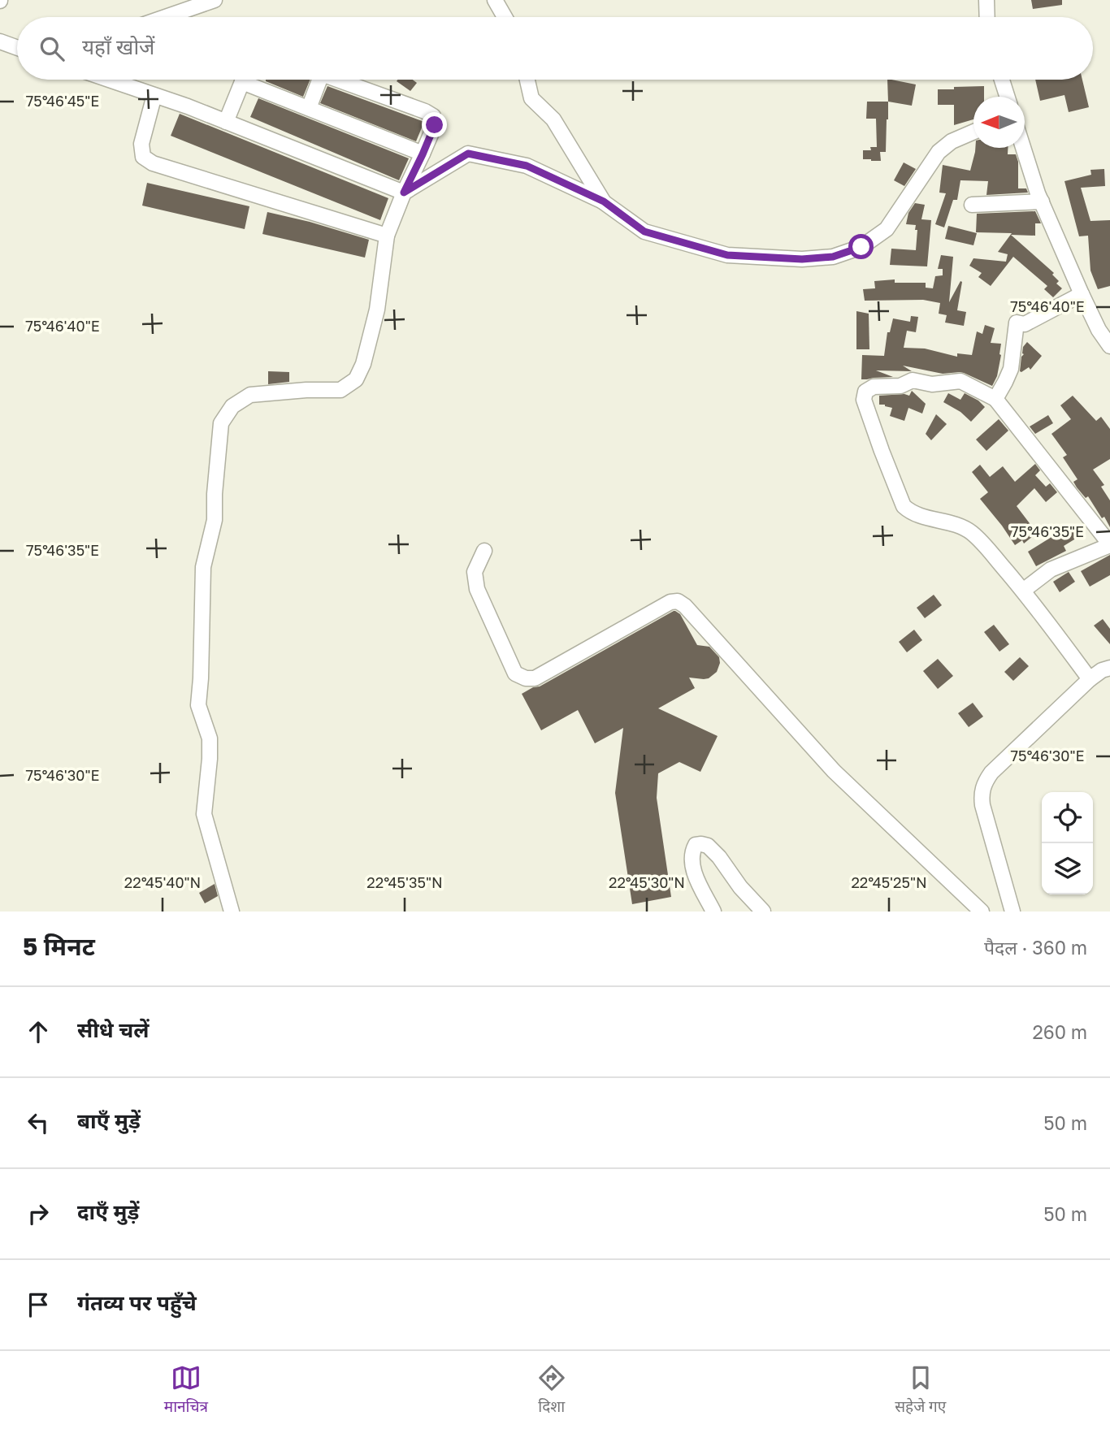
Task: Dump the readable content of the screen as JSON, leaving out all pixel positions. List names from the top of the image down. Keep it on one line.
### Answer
{"north":"left","page":{"search":"यहाँ खोजें","heading":["5 मिनट","पैदल · 360 m"],"list":[["सीधे चलें","260 m"],["बाएँ मुड़ें","50 m"],["दाएँ मुड़ें","50 m"],"गंतव्य पर पहुँचे"],"nav":["मानचित्र","दिशा","सहेजे गए"]},"coordinates":["75°46'45\"E","75°46'40\"E","75°46'35\"E","75°46'30\"E","22°45'40\"N","22°45'35\"N","22°45'30\"N","22°45'25\"N"]}
